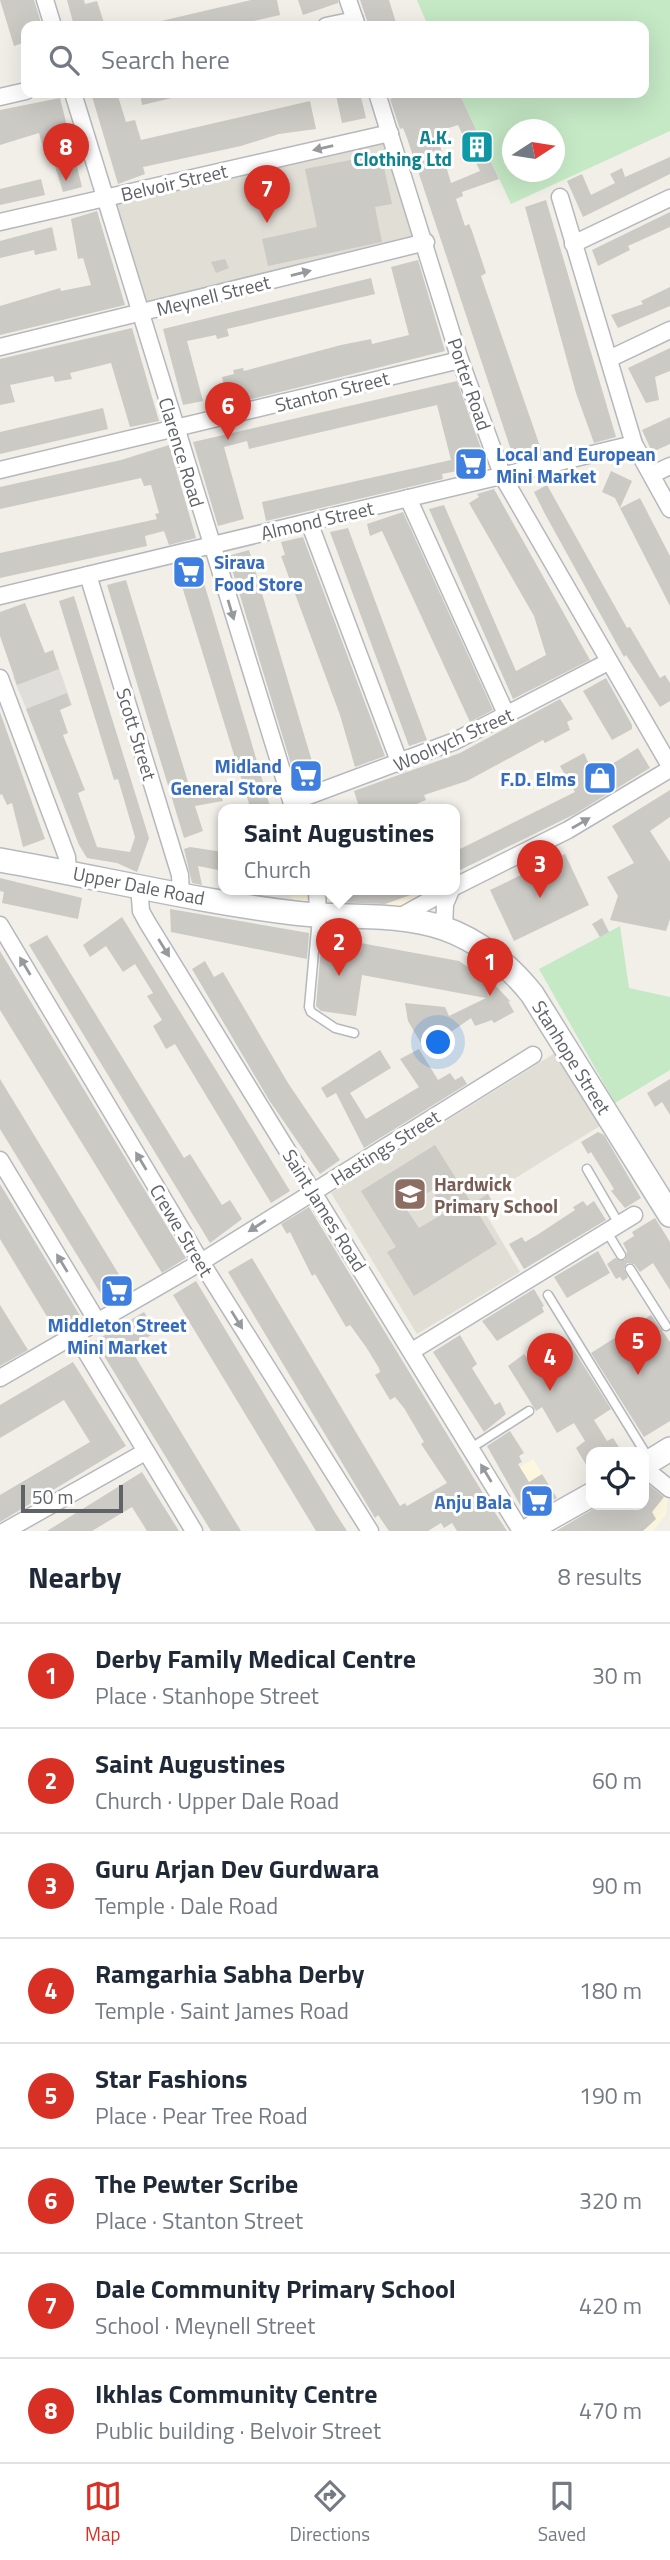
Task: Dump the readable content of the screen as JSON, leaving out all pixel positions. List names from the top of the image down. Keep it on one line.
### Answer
{"streets":{"street":["Belvoir Street","Meynell Street","Porter Road","Stanton Street","Clarence Road","Almond Street","Scott Street","Woolrych Street","Upper Dale Road","Stanhope Street","Hastings Street","Saint James Road","Crewe Street"]},"crossings":[["Belvoir Street","Porter Road"],["Belvoir Street","Clarence Road"],["Meynell Street","Porter Road"],["Meynell Street","Clarence Road"],["Porter Road","Stanton Street"],["Porter Road","Almond Street"],["Porter Road","Woolrych Street"],["Stanton Street","Clarence Road"],["Clarence Road","Almond Street"],["Almond Street","Scott Street"],["Scott Street","Upper Dale Road"],["Upper Dale Road","Stanhope Street"],["Upper Dale Road","Saint James Road"],["Hastings Street","Saint James Road"],["Hastings Street","Crewe Street"]],"one_way":["Belvoir Street","Meynell Street"],"places":{"building":["A.K. Clothing Ltd"],"supermarket":["Local and European Mini Market","Sirava Food Store","Midland General Store","Middleton Street Mini Market","Anju Bala"],"shop":["F.D. Elms"],"school or university":["Hardwick Primary School"]},"scale_bar":"50 m","north":"right","page":{"search":"Search here","pins":["8","7","6","3","2","1","5","4"],"popup":["Saint Augustines","Church"],"scale":"50 m","heading":["Nearby","8 results"],"list":[{"mark":"1","name":"Derby Family Medical Centre","note":"Place · Stanhope Street","value":"30 m"},{"mark":"2","name":"Saint Augustines","note":"Church · Upper Dale Road","value":"60 m"},{"mark":"3","name":"Guru Arjan Dev Gurdwara","note":"Temple · Dale Road","value":"90 m"},{"mark":"4","name":"Ramgarhia Sabha Derby","note":"Temple · Saint James Road","value":"180 m"},{"mark":"5","name":"Star Fashions","note":"Place · Pear Tree Road","value":"190 m"},{"mark":"6","name":"The Pewter Scribe","note":"Place · Stanton Street","value":"320 m"},{"mark":"7","name":"Dale Community Primary School","note":"School · Meynell Street","value":"420 m"},{"mark":"8","name":"Ikhlas Community Centre","note":"Public building · Belvoir Street","value":"470 m"}],"nav":["Map","Directions","Saved"]}}
